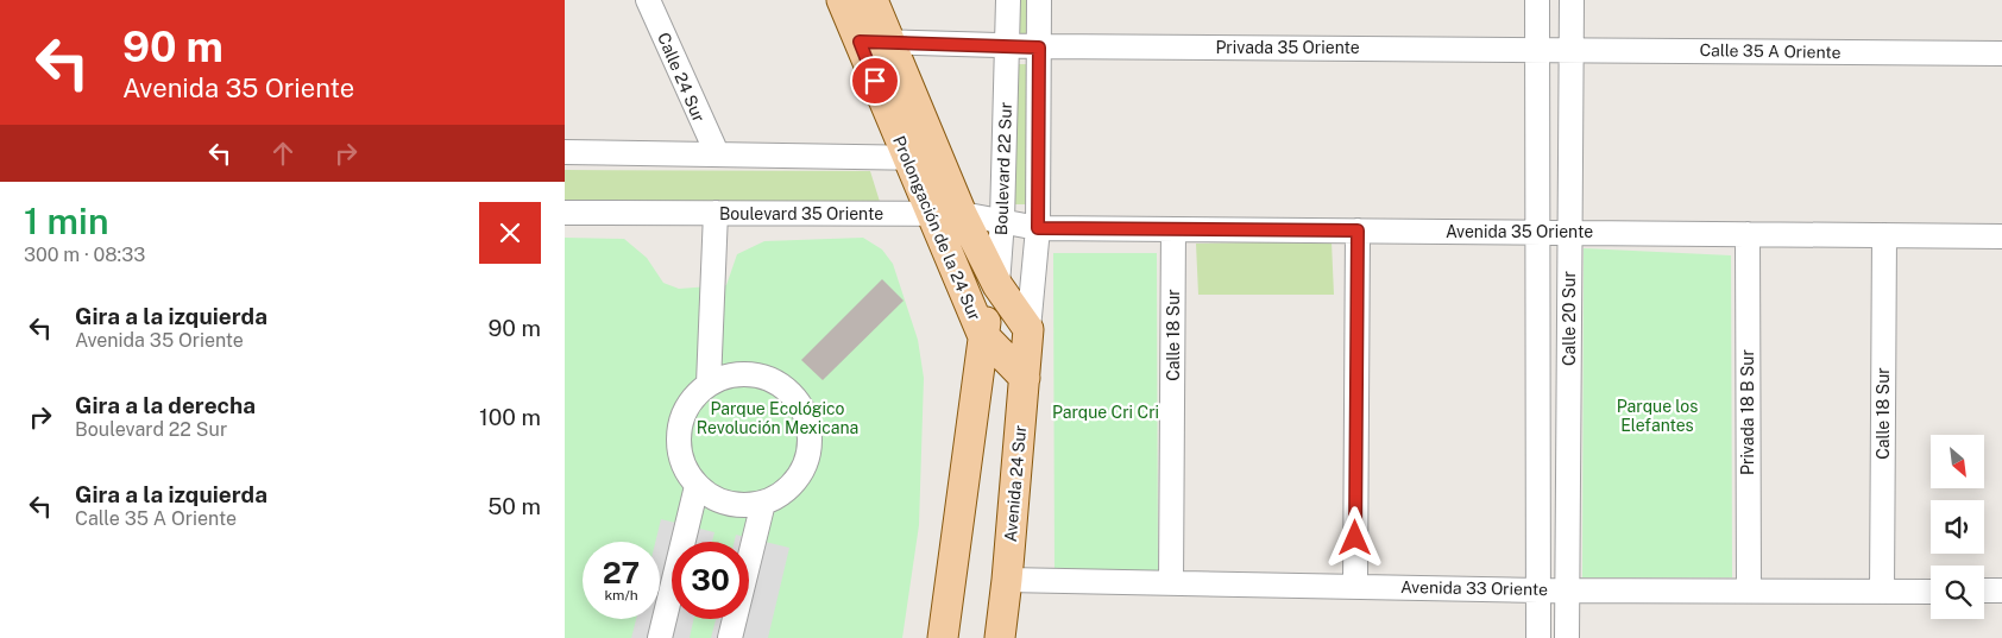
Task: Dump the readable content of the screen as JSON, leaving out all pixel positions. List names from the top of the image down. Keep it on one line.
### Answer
{"streets":{"main road":["Boulevard 22 Sur","Prolongación de la 24 Sur","Avenida 24 Sur"],"street":["Privada 35 Oriente","Calle 35 A Oriente","Calle 24 Sur","Boulevard 35 Oriente","Avenida 35 Oriente","Calle 20 Sur","Calle 18 Sur","Privada 18 B Sur","Avenida 33 Oriente"]},"crossings":[["Privada 35 Oriente","Calle 35 A Oriente"],["Privada 35 Oriente","Boulevard 22 Sur"],["Privada 35 Oriente","Calle 20 Sur"],["Calle 35 A Oriente","Calle 20 Sur"],["Boulevard 22 Sur","Boulevard 35 Oriente"],["Boulevard 22 Sur","Prolongación de la 24 Sur"],["Boulevard 22 Sur","Avenida 35 Oriente"],["Boulevard 22 Sur","Avenida 24 Sur"],["Boulevard 35 Oriente","Prolongación de la 24 Sur"],["Boulevard 35 Oriente","Avenida 35 Oriente"],["Prolongación de la 24 Sur","Avenida 24 Sur"],["Avenida 35 Oriente","Calle 20 Sur"],["Avenida 35 Oriente","Calle 18 Sur"],["Avenida 35 Oriente","Privada 18 B Sur"],["Calle 20 Sur","Avenida 33 Oriente"],["Calle 18 Sur","Avenida 33 Oriente"],["Privada 18 B Sur","Avenida 33 Oriente"],["Avenida 24 Sur","Avenida 33 Oriente"]],"parks":["Parque los Elefantes","Parque Ecológico Revolución Mexicana","Parque Cri Cri"],"north":"bottom right","page":{"turn":["90 m","Avenida 35 Oriente"],"heading":["1 min","300 m · 08:33"],"list":[{"name":"Gira a la izquierda","note":"Avenida 35 Oriente","value":"90 m"},{"name":"Gira a la derecha","note":"Boulevard 22 Sur","value":"100 m"},{"name":"Gira a la izquierda","note":"Calle 35 A Oriente","value":"50 m"}],"speed":"27 km/h","limit":"30"}}
